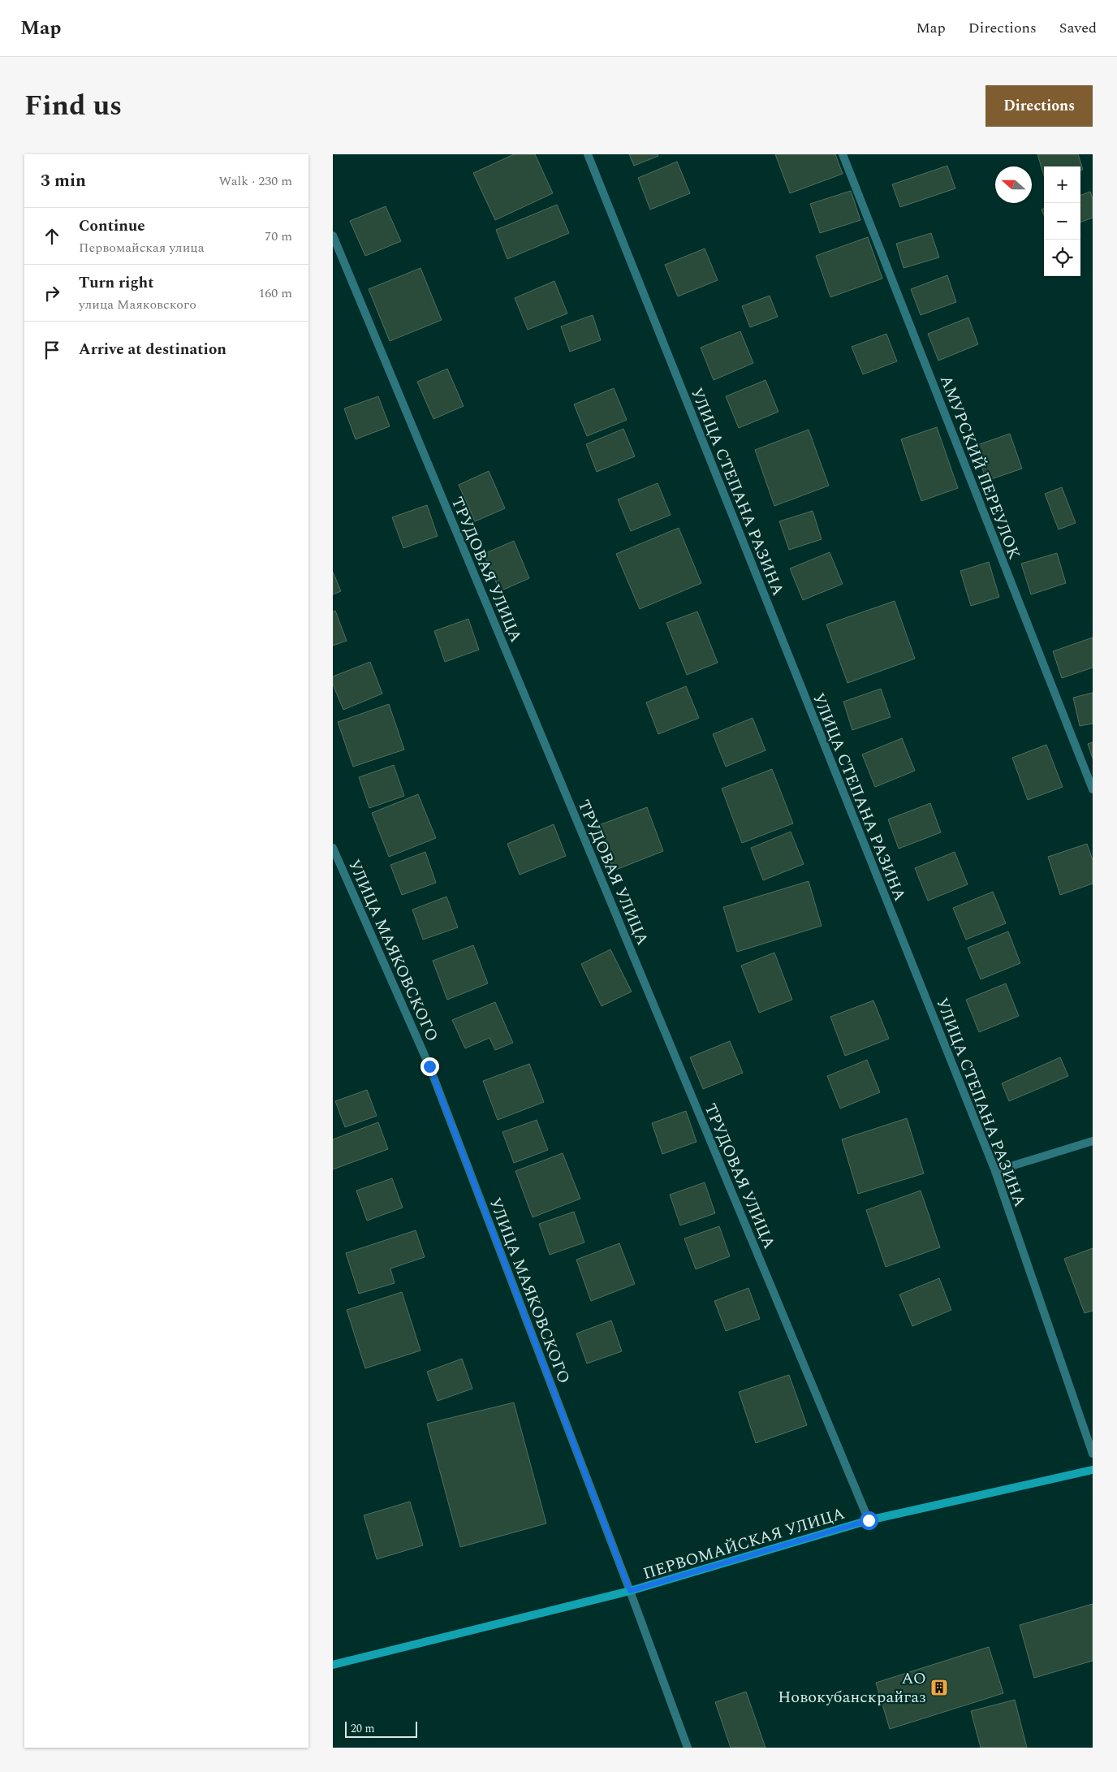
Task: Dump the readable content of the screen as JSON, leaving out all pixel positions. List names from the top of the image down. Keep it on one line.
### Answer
{"streets":{"main road":["ПЕРВОМАЙСКАЯ УЛИЦА"],"street":["АМУРСКИЙ ПЕРЕУЛОК","УЛИЦА СТЕПАНА РАЗИНА","ТРУДОВАЯ УЛИЦА","УЛИЦА МАЯКОВСКОГО"]},"crossings":[["ТРУДОВАЯ УЛИЦА","ПЕРВОМАЙСКАЯ УЛИЦА"],["УЛИЦА МАЯКОВСКОГО","ПЕРВОМАЙСКАЯ УЛИЦА"]],"places":{"building":["АО Новокубанскрайгаз"]},"scale_bar":"20 m","north":"left","page":{"header":"Map","nav":["Map","Directions","Saved"],"title":"Find us","buttons":"Directions","heading":["3 min","Walk · 230 m"],"map_buttons":["+","−"],"list":[["Continue","Первомайская улица","70 m"],["Turn right","улица Маяковского","160 m"],"Arrive at destination"],"scale":"20 m"}}
